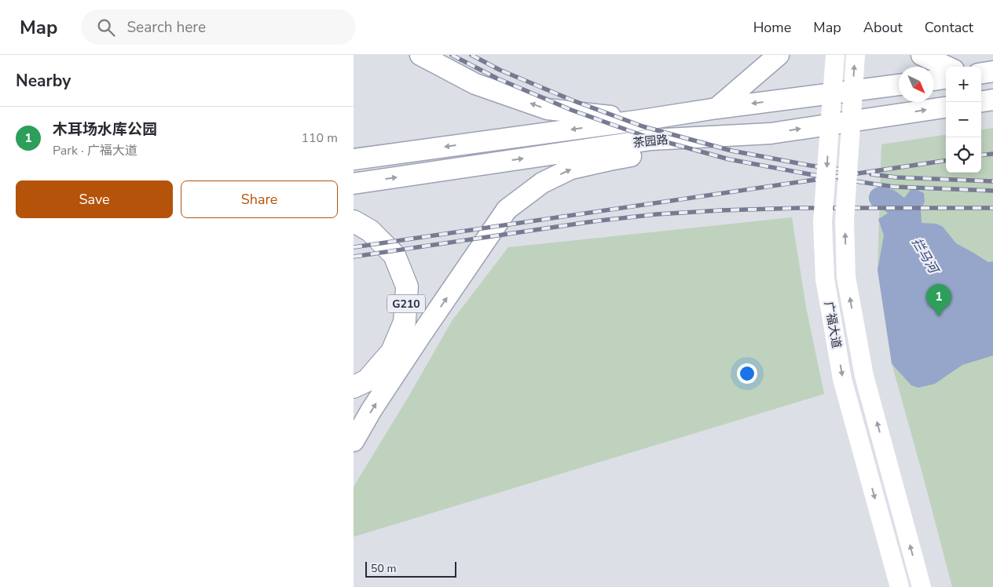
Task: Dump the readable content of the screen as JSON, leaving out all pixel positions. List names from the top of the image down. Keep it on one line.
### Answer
{"streets":{"highway":["G210"],"main road":["茶园路","广福大道"]},"water":["拦马河"],"scale_bar":"50 m","north":"bottom right","page":{"header":"Map","search":"Search here","nav":["Home","Map","About","Contact"],"heading":"Nearby","map_buttons":["+","−"],"list":[{"mark":"1","name":"木耳场水库公园","note":"Park · 广福大道","value":"110 m"}],"buttons":["Save","Share"],"pins":"1","scale":"50 m"}}
